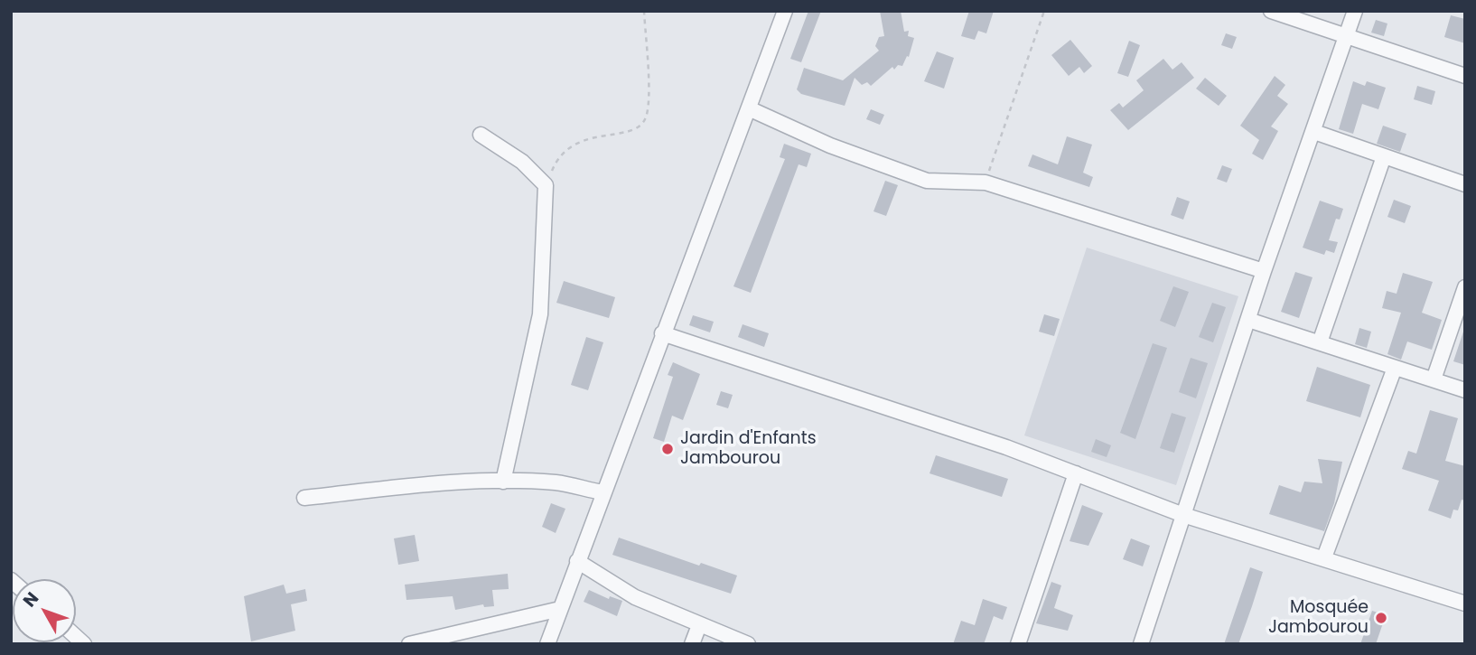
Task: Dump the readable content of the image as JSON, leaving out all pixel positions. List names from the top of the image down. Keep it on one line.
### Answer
{"places":["Jardin d'Enfants Jambourou","Mosquée Jambourou"],"north":"top left"}
